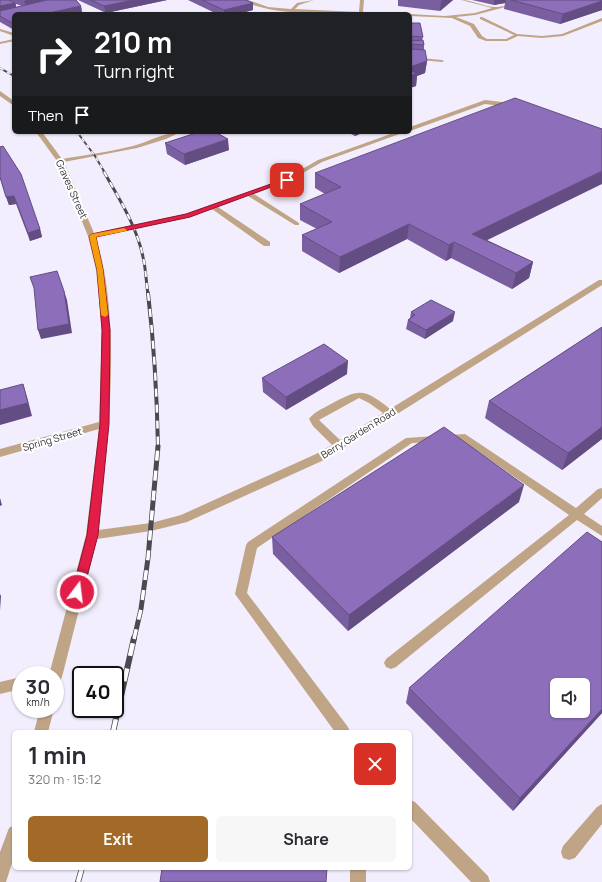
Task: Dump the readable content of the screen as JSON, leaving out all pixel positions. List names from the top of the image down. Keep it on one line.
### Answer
{"streets":{"street":["Graves Street","Berry Garden Road","Spring Street"]},"crossings":[["Graves Street","Berry Garden Road"],["Graves Street","Spring Street"]],"page":{"turn":["210 m","Turn right"],"then":"Then","speed":"30 km/h","limit":"40","heading":["1 min","320 m · 15:12"],"buttons":["Exit","Share"]}}
